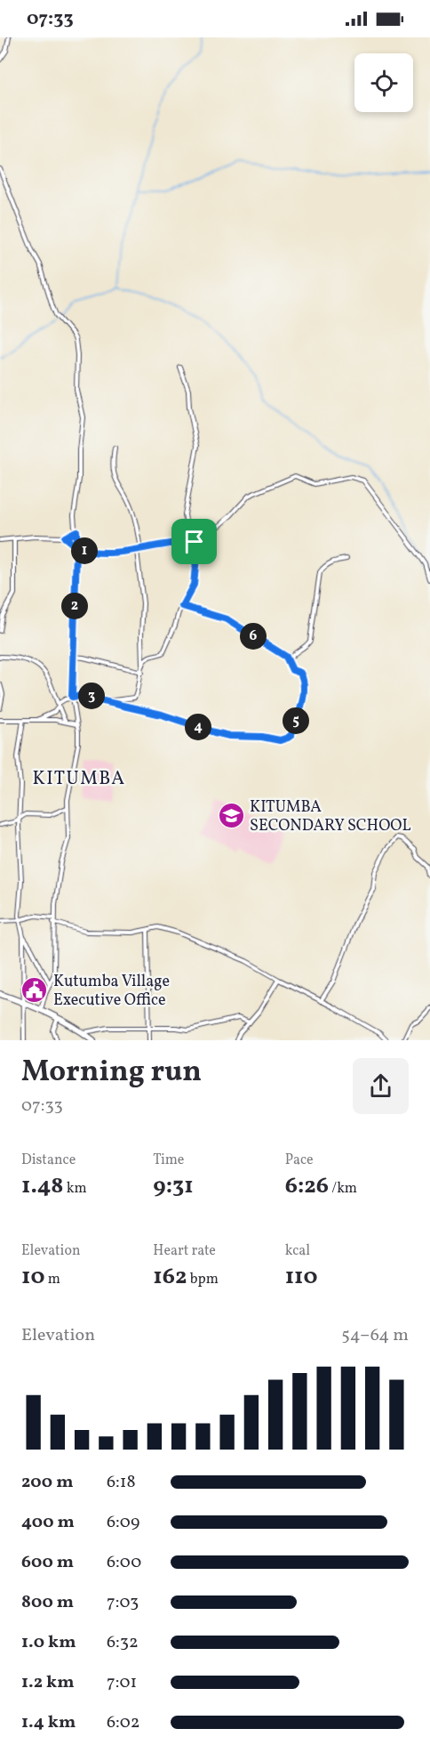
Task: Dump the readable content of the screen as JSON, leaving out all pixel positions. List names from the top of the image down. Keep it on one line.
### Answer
{"districts":["KITUMBA"],"places":{"school or university":["KITUMBA SECONDARY SCHOOL"],"public building":["Kutumba Village Executive Office"]},"page":{"status":"07:33","pins":["1","2","6","3","5","4"],"heading":["Morning run","07:33"],"stats":[["Distance","1.48 km"],["Time","9:31"],["Pace","6:26 /km"],["Elevation","10 m"],["Heart rate","162 bpm"],["kcal","110"]],"chart":["Elevation","54–64 m"],"list":[{"name":"200 m","note":"6:18"},{"name":"400 m","note":"6:09"},{"name":"600 m","note":"6:00"},{"name":"800 m","note":"7:03"},{"name":"1.0 km","note":"6:32"},{"name":"1.2 km","note":"7:01"},{"name":"1.4 km","note":"6:02"}]}}
